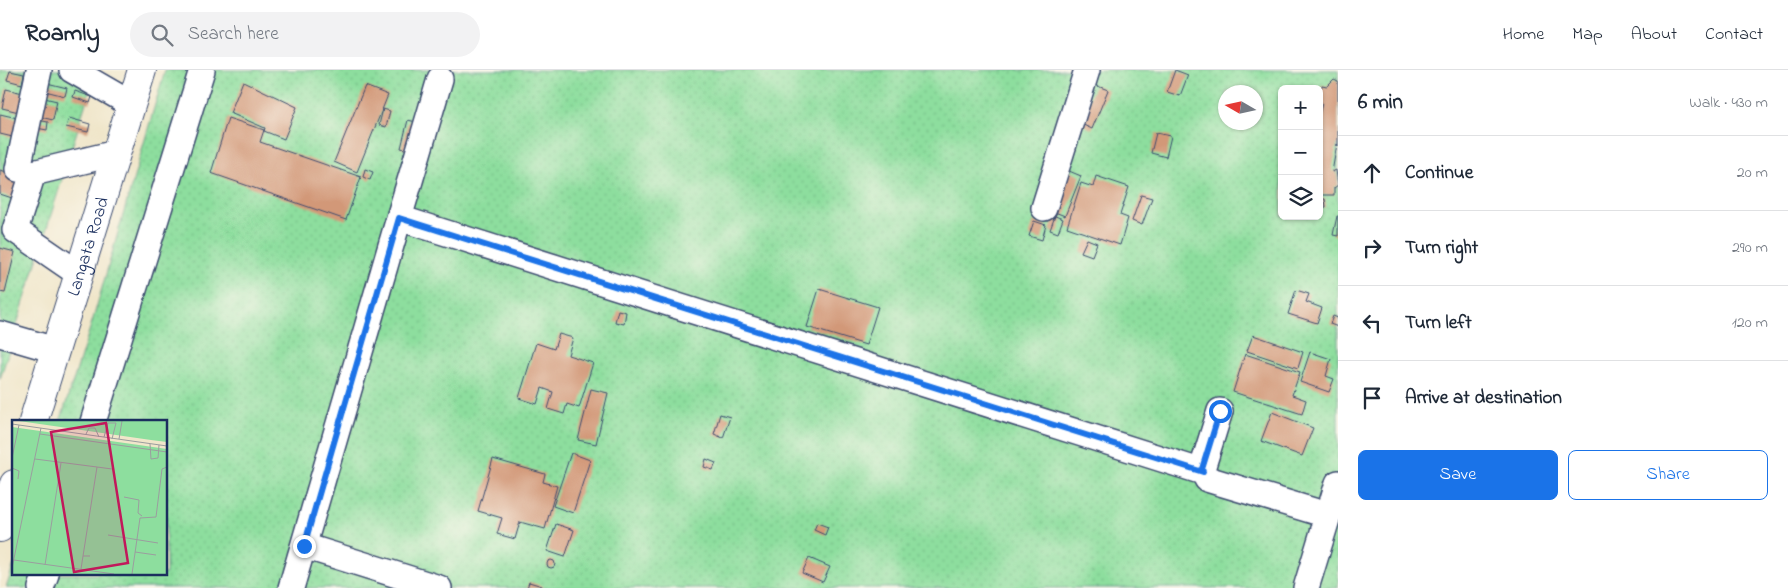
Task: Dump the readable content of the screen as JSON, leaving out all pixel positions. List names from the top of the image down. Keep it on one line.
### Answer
{"streets":{"main road":["Langata Road"]},"north":"left","page":{"header":"Roamly","search":"Search here","nav":["Home","Map","About","Contact"],"heading":["6 min","Walk · 430 m"],"map_buttons":["+","−"],"list":[["Continue","20 m"],["Turn right","290 m"],["Turn left","120 m"],"Arrive at destination"],"buttons":["Save","Share"]}}
